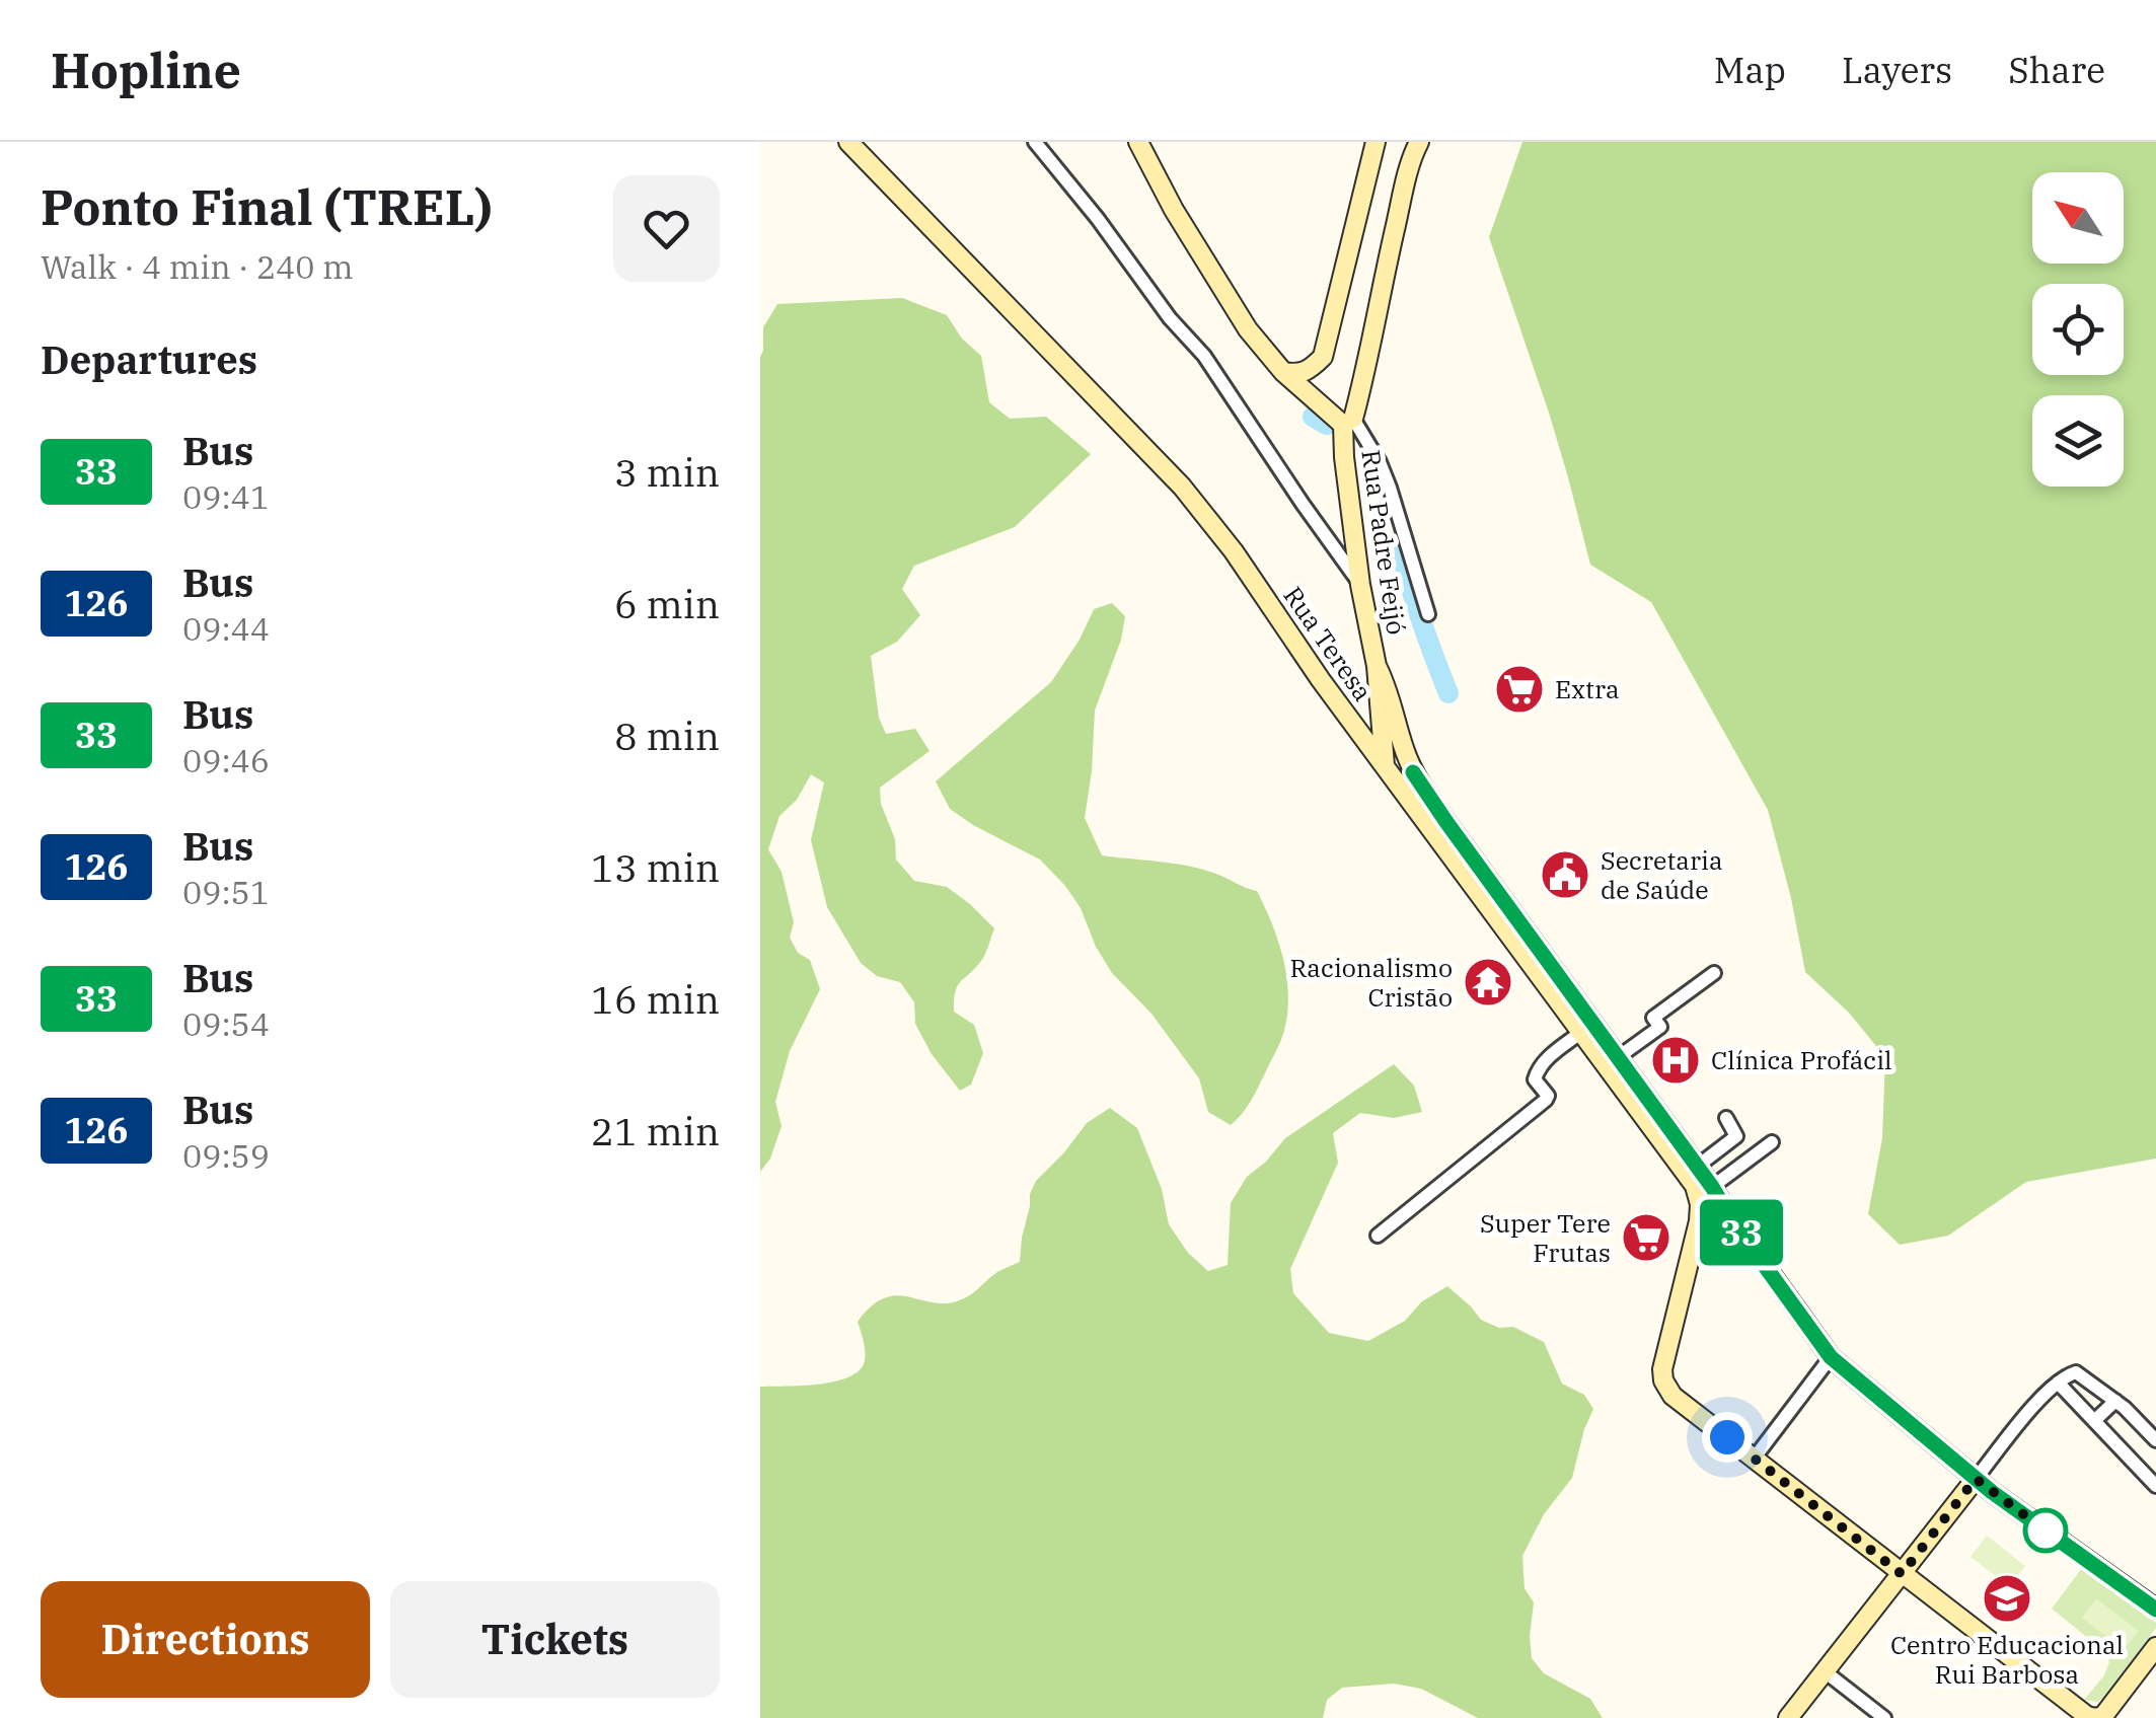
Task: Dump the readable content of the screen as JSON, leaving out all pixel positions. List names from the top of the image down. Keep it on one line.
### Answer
{"streets":{"main road":["Rua Padre Feijó","Rua Teresa"]},"crossings":[["Rua Padre Feijó","Rua Teresa"]],"places":{"supermarket":["Extra","Super Tere Frutas"],"public building":["Secretaria de Saúde"],"temple":["Racionalismo Cristão"],"hospital":["Clínica Profácil"],"school or university":["Centro Educacional Rui Barbosa"]},"lines":["bus line 33"],"north":"top left","page":{"header":"Hopline","nav":["Map","Layers","Share"],"heading":[["Ponto Final (TREL)","Walk · 4 min · 240 m"],"Departures"],"on_map":"33","list":[{"mark":"33","name":"Bus","note":"09:41","value":"3 min"},{"mark":"126","name":"Bus","note":"09:44","value":"6 min"},{"mark":"33","name":"Bus","note":"09:46","value":"8 min"},{"mark":"126","name":"Bus","note":"09:51","value":"13 min"},{"mark":"33","name":"Bus","note":"09:54","value":"16 min"},{"mark":"126","name":"Bus","note":"09:59","value":"21 min"}],"buttons":["Directions","Tickets"]}}
